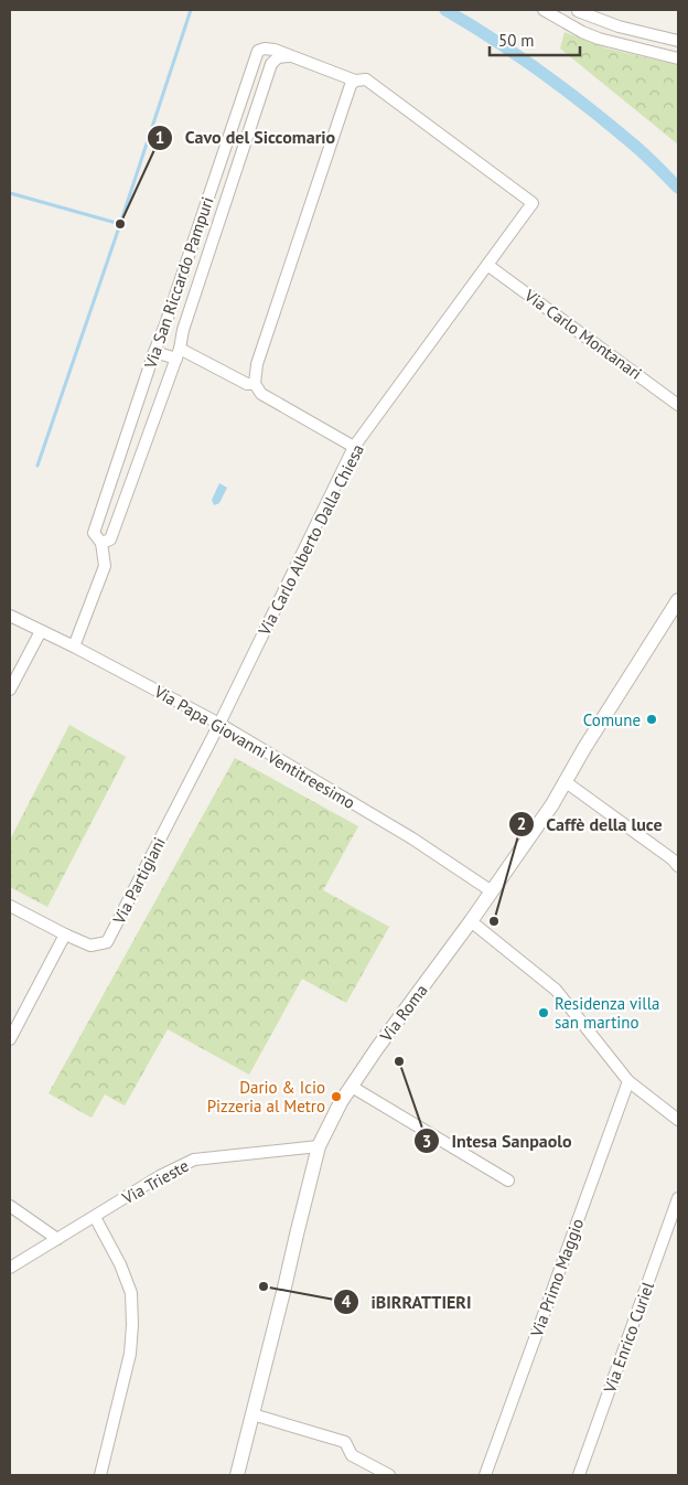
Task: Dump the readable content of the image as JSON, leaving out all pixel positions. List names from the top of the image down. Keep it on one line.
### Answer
{"streets":{"street":["Via San Riccardo Pampuri","Via Carlo Montanari","Via Carlo Alberto Dalla Chiesa","Via Papa Giovanni Ventitreesimo","Via Partigiani","Via Roma","Via Trieste","Via Primo Maggio","Via Enrico Curiel"]},"crossings":[["Via San Riccardo Pampuri","Via Carlo Alberto Dalla Chiesa"],["Via San Riccardo Pampuri","Via Papa Giovanni Ventitreesimo"],["Via Carlo Montanari","Via Carlo Alberto Dalla Chiesa"],["Via Carlo Alberto Dalla Chiesa","Via Papa Giovanni Ventitreesimo"],["Via Carlo Alberto Dalla Chiesa","Via Partigiani"],["Via Papa Giovanni Ventitreesimo","Via Partigiani"],["Via Papa Giovanni Ventitreesimo","Via Roma"],["Via Roma","Via Trieste"]],"places":["Cavo del Siccomario","Comune","Caffè della luce","Residenza villa san martino","Intesa Sanpaolo","Dario & Icio Pizzeria al Metro","iBIRRATTIERI"],"scale_bar":"50 m"}
